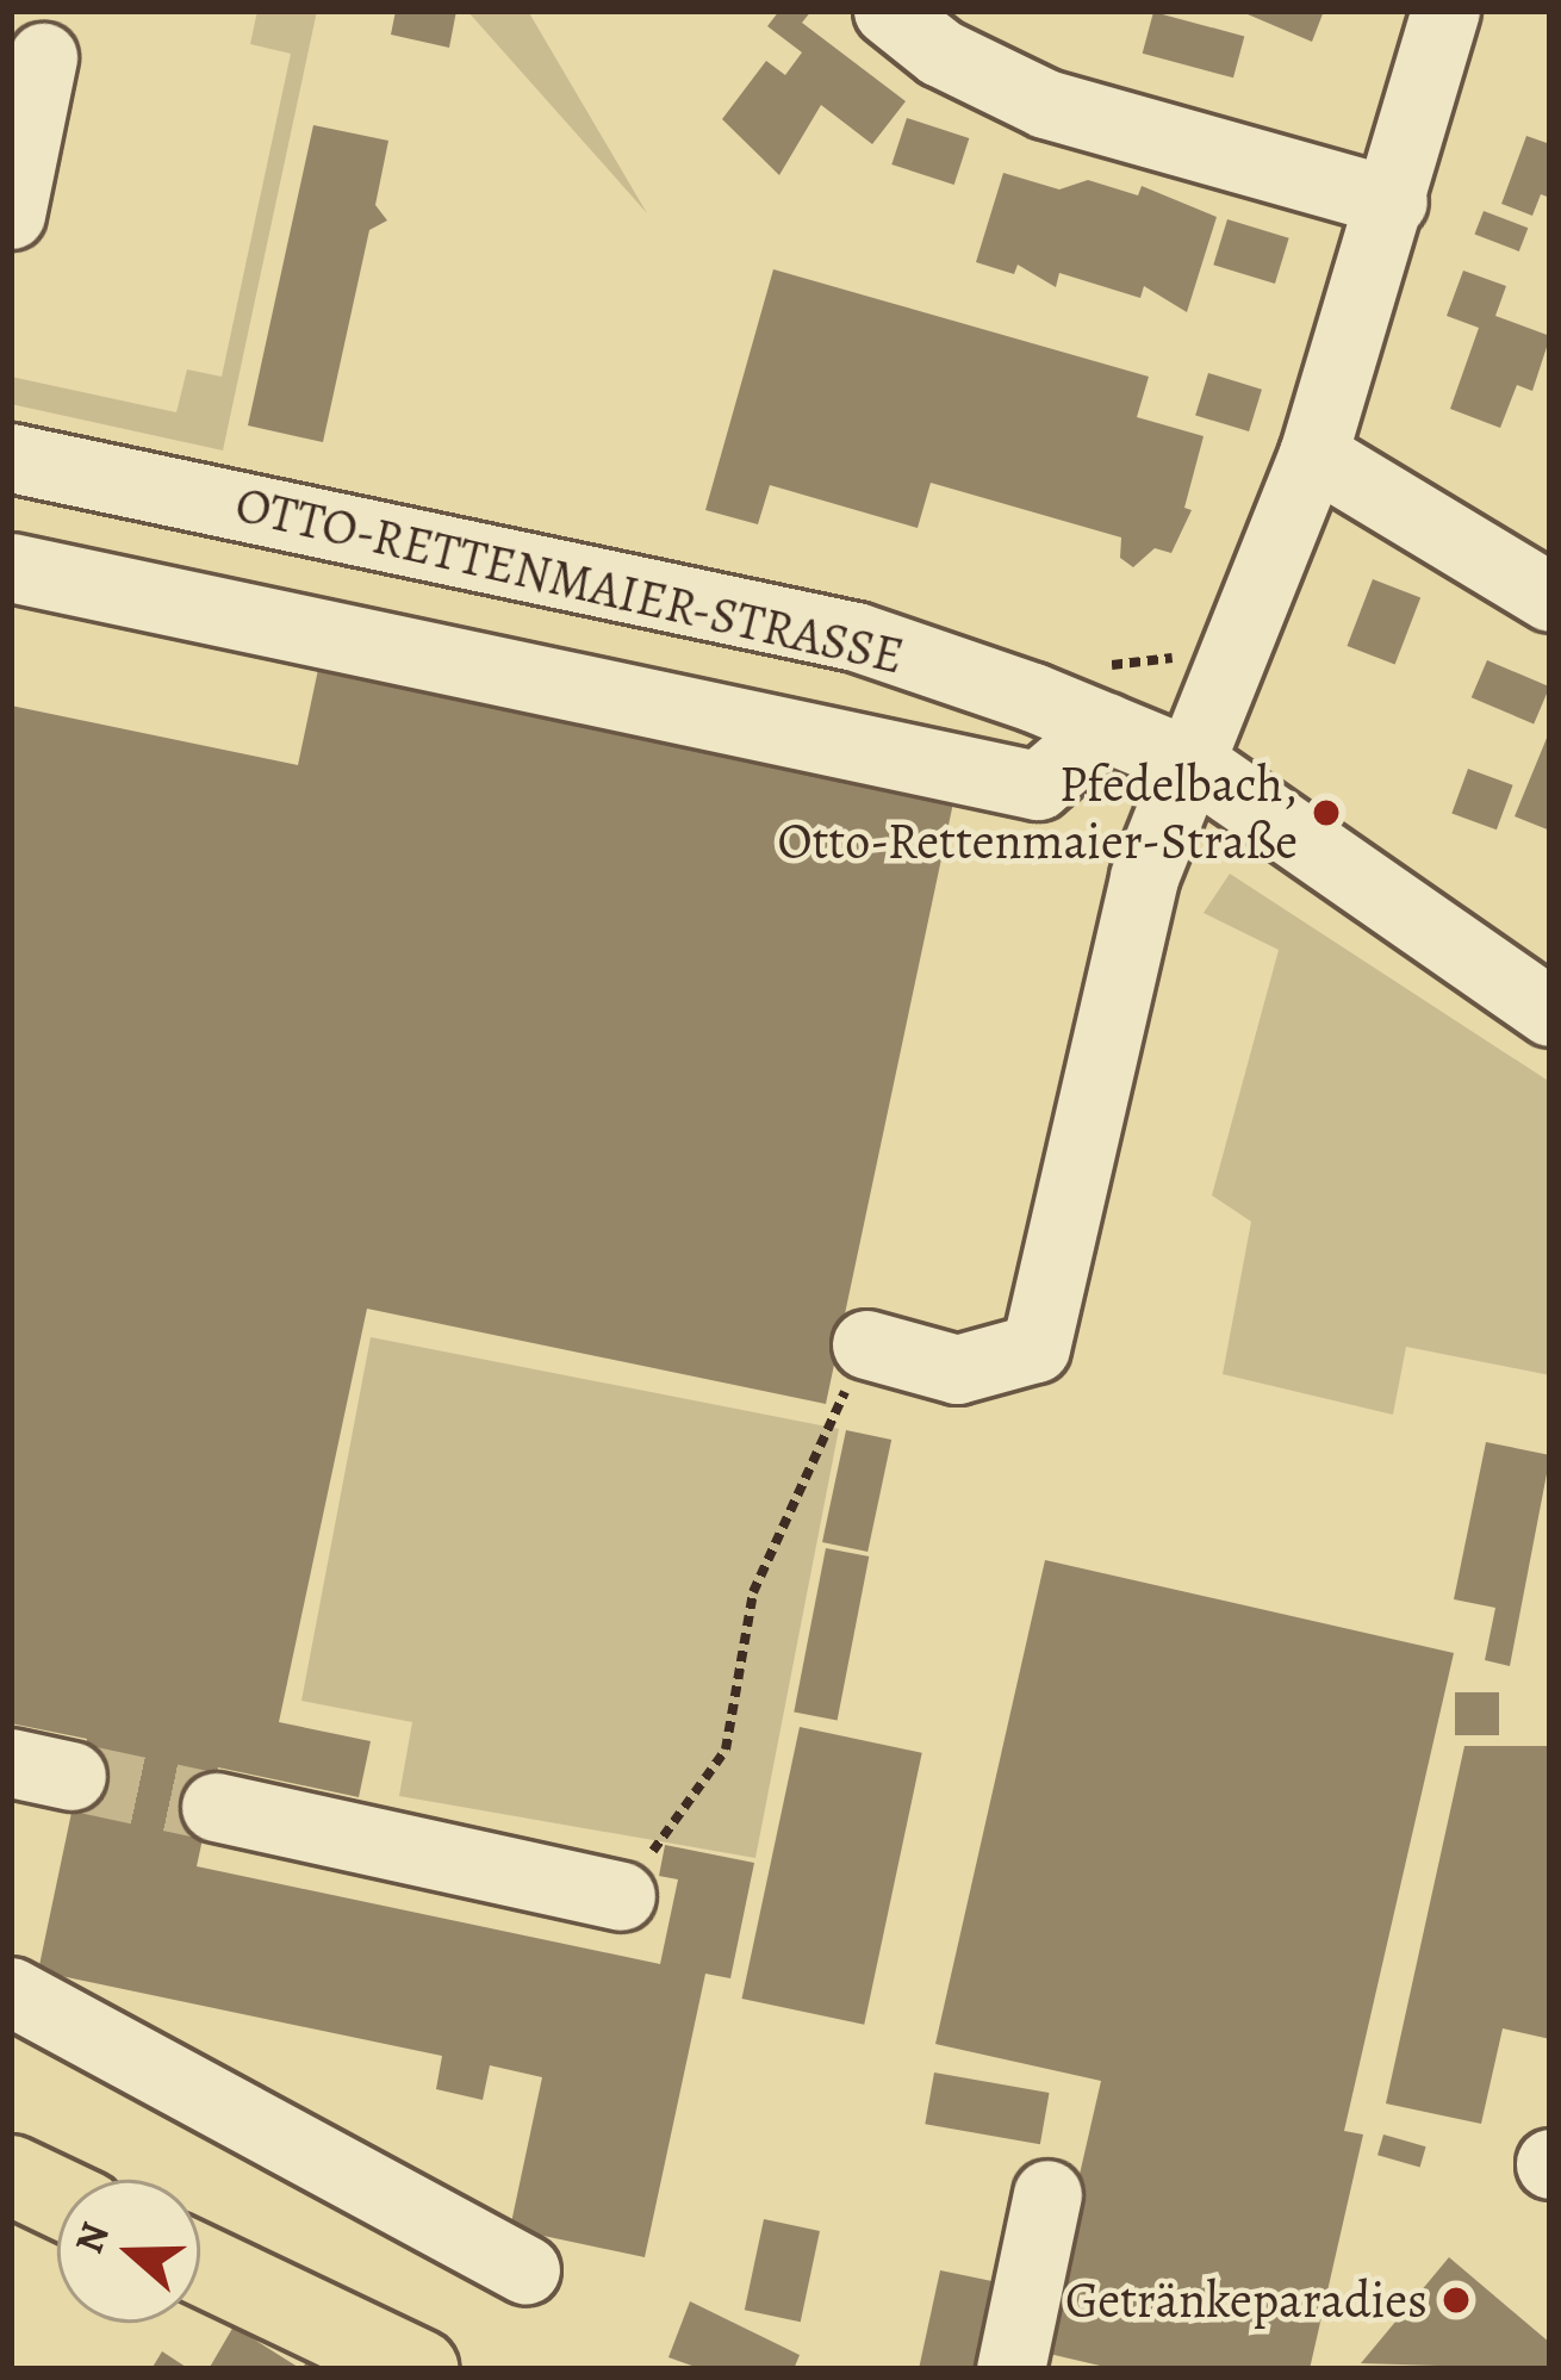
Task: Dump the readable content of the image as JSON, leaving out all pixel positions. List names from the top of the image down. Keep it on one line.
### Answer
{"streets":{"street":["OTTO-RETTENMAIER-STRASSE"]},"places":["Pfedelbach, Otto-Rettenmaier-Straße","Getränkeparadies"],"north":"left"}
